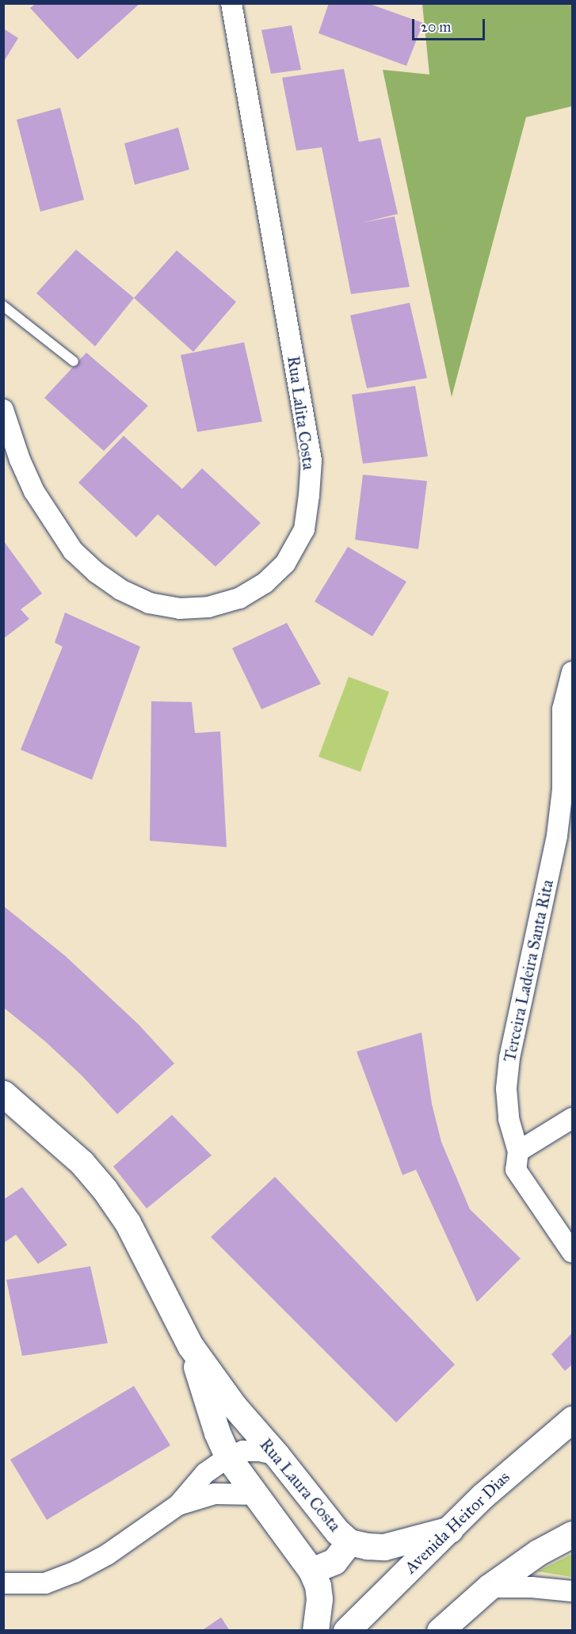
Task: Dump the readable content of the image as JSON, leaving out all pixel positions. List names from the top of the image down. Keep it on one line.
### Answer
{"streets":{"street":["Rua Lalita Costa","Terceira Ladeira Santa Rita","Rua Laura Costa","Avenida Heitor Dias"]},"crossings":[["Rua Laura Costa","Avenida Heitor Dias"]],"scale_bar":"20 m"}
